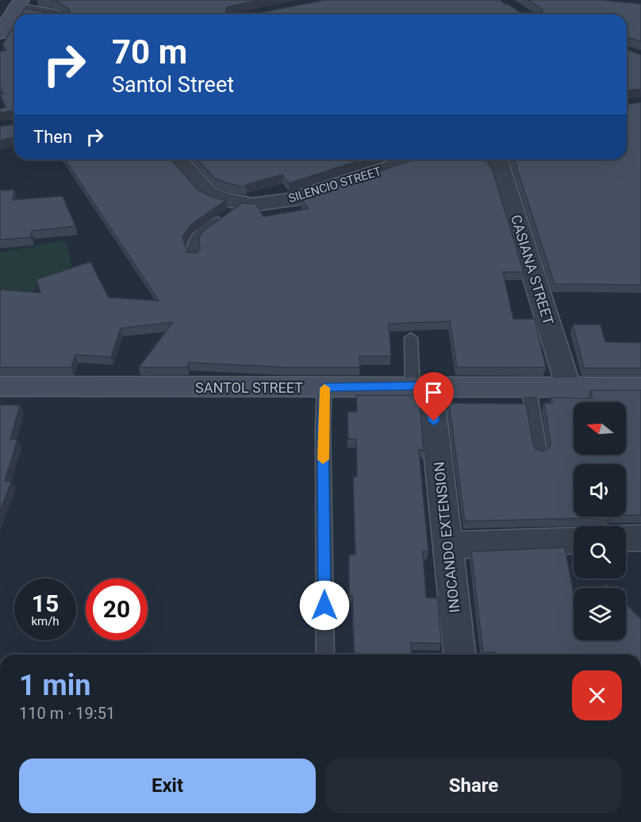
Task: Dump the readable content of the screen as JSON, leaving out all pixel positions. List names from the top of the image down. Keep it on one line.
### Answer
{"streets":{"street":["SILENCIO STREET","CASIANA STREET","SANTOL STREET","INOCANDO EXTENSION"]},"crossings":[["CASIANA STREET","SANTOL STREET"],["SANTOL STREET","INOCANDO EXTENSION"]],"north":"left","page":{"turn":["70 m","Santol Street"],"then":"Then","speed":"15 km/h","limit":"20","heading":["1 min","110 m · 19:51"],"buttons":["Exit","Share"]}}
